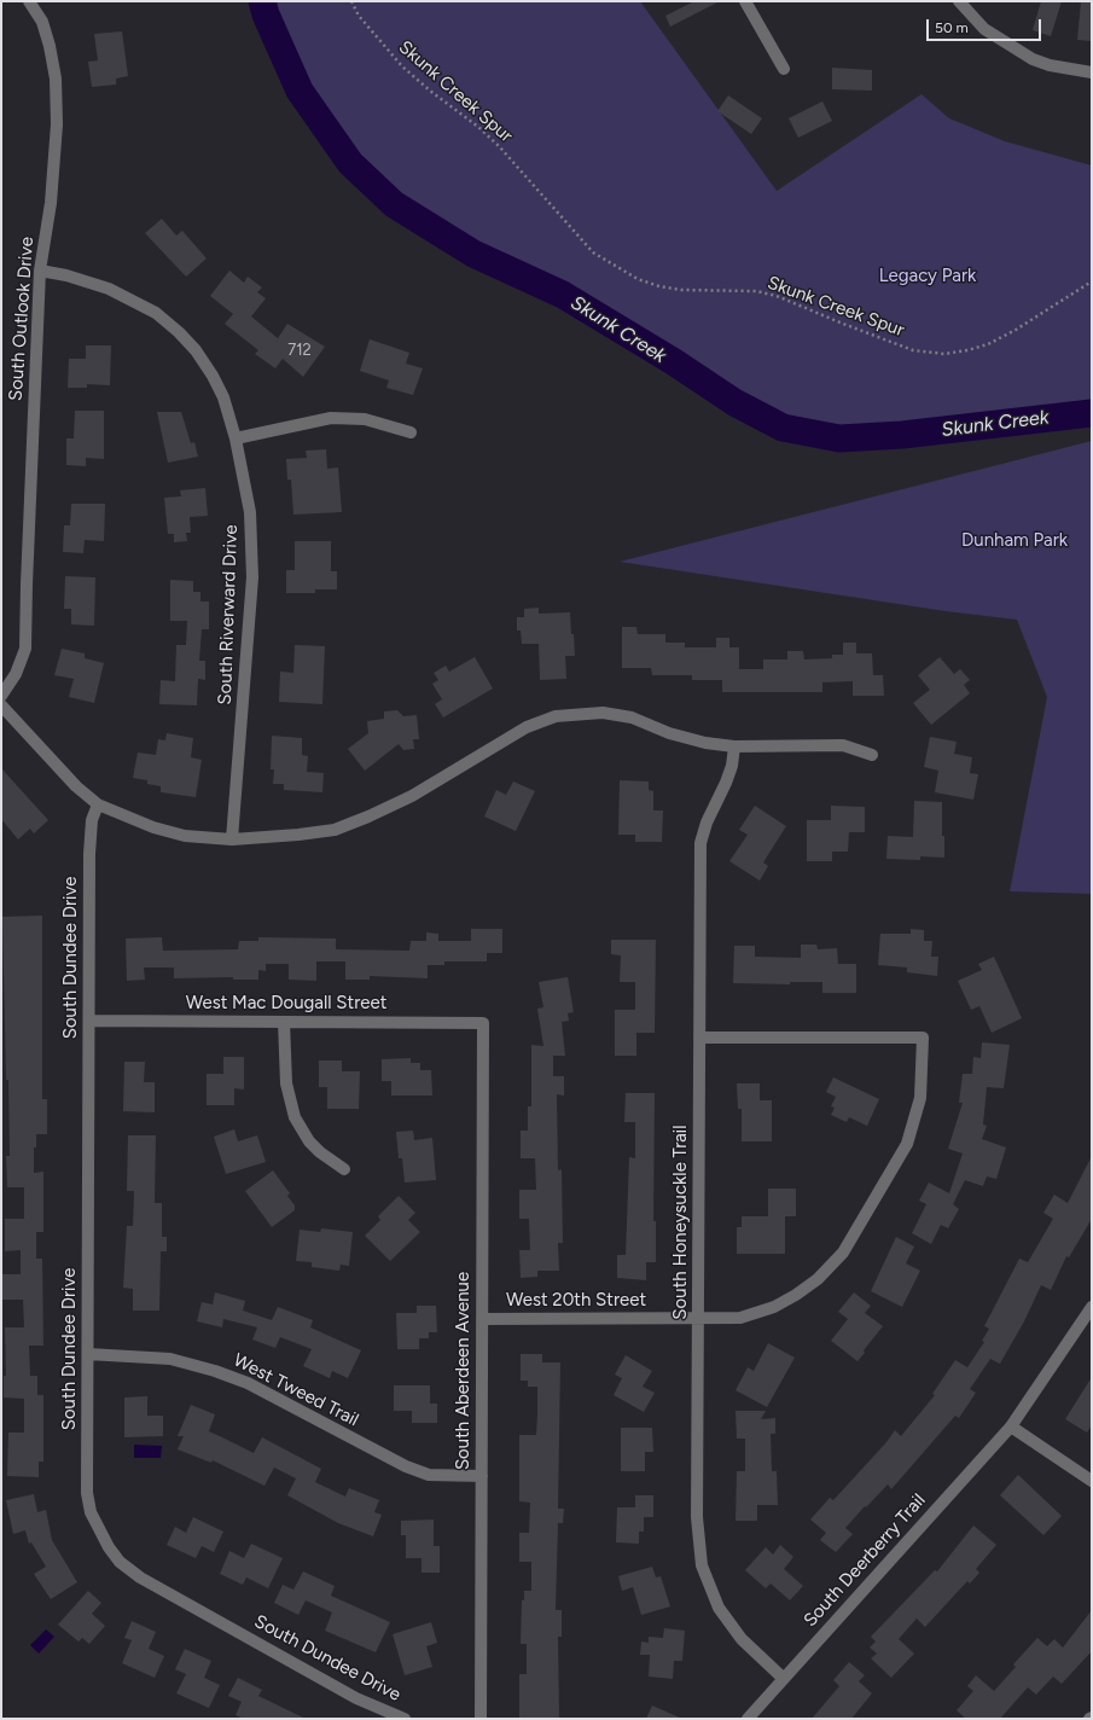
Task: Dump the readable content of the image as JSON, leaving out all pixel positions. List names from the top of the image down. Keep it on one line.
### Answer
{"streets":{"street":["South Outlook Drive","South Riverward Drive","South Dundee Drive","West Mac Dougall Street","South Honeysuckle Trail","West 20th Street","South Aberdeen Avenue","West Tweed Trail","South Deerberry Trail"],"path":["Skunk Creek Spur"]},"crossings":[["South Outlook Drive","South Riverward Drive"],["South Dundee Drive","West Mac Dougall Street"],["South Dundee Drive","West Tweed Trail"],["West Mac Dougall Street","South Aberdeen Avenue"],["South Honeysuckle Trail","West 20th Street"],["South Honeysuckle Trail","South Deerberry Trail"],["West 20th Street","South Aberdeen Avenue"],["South Aberdeen Avenue","West Tweed Trail"]],"water":["Skunk Creek"],"parks":["Legacy Park","Dunham Park"],"house_numbers":["712"],"scale_bar":"50 m"}
